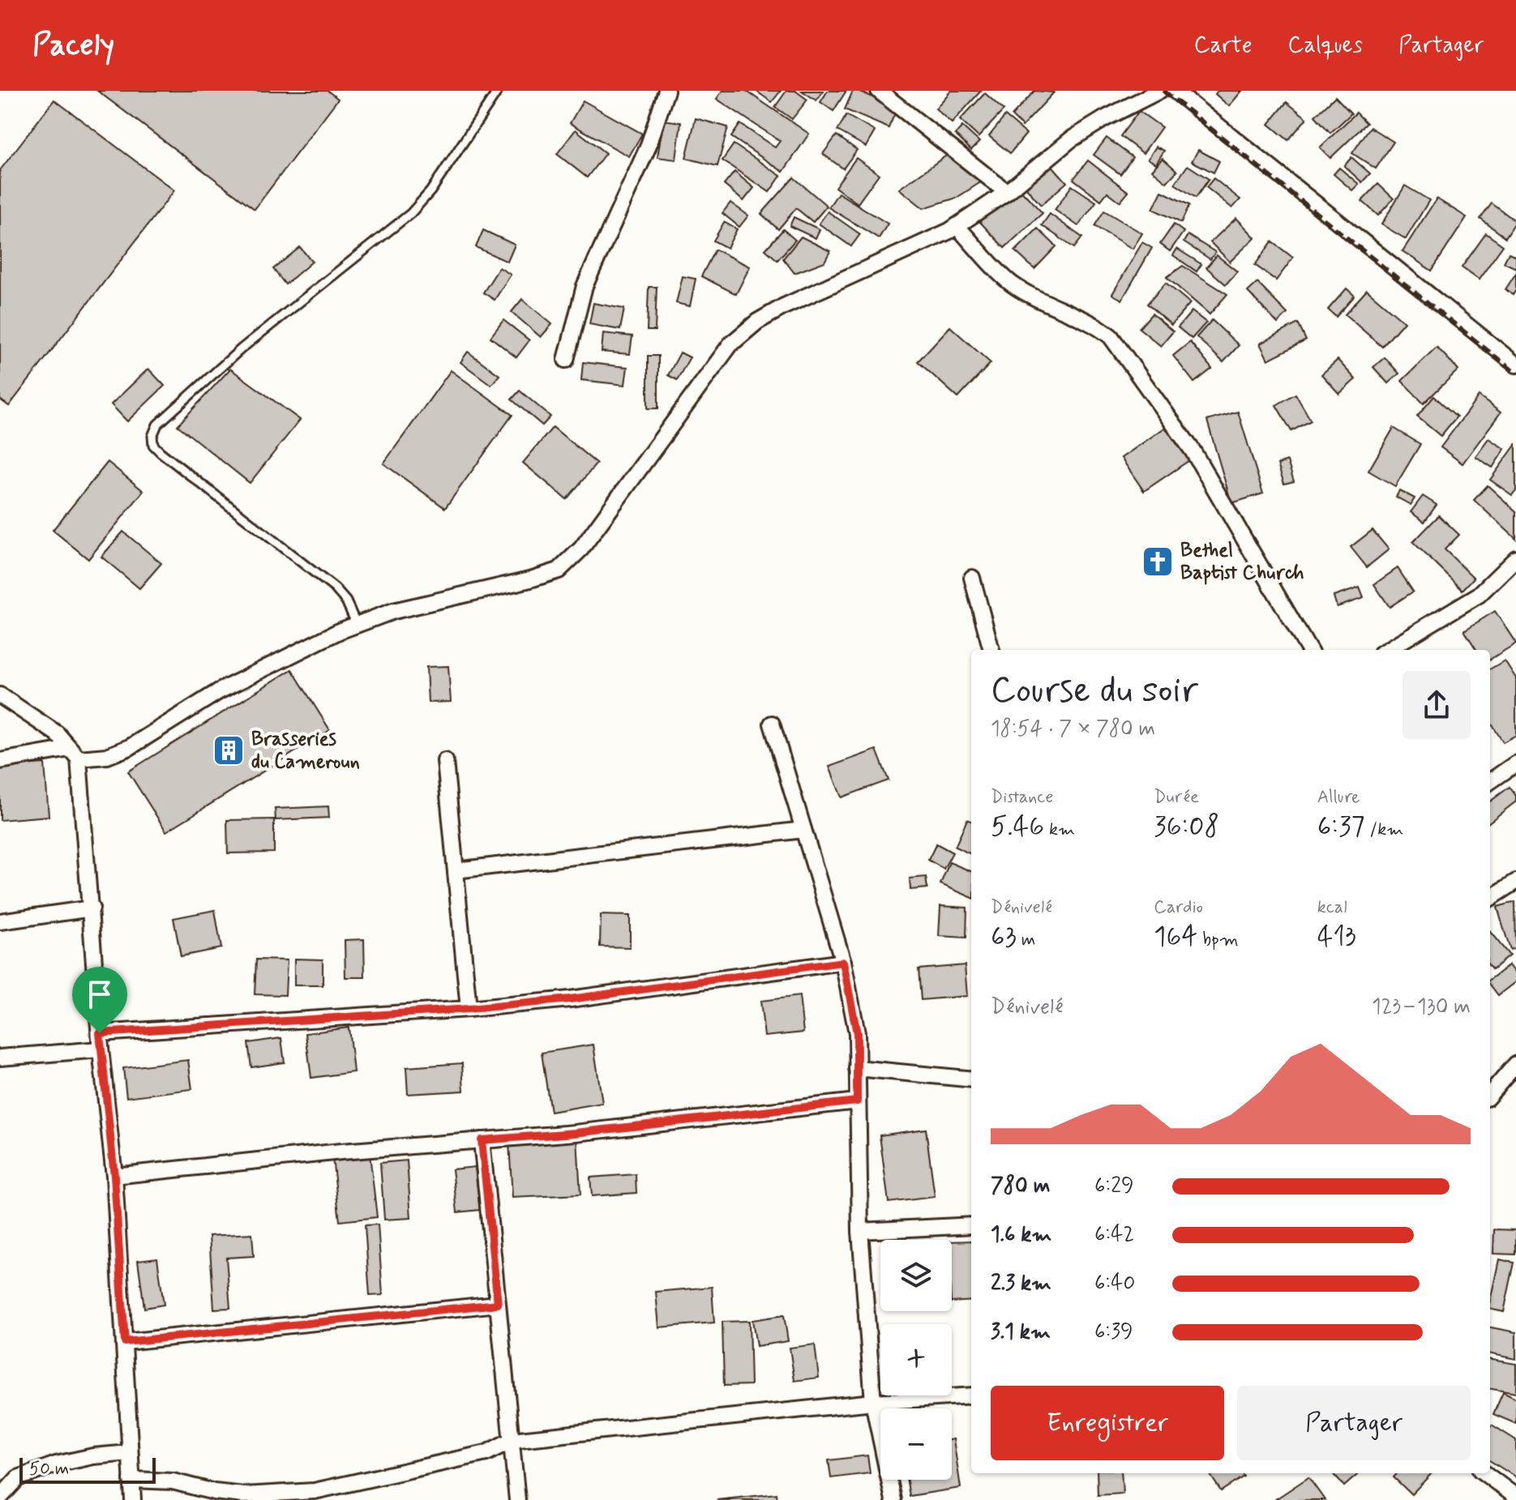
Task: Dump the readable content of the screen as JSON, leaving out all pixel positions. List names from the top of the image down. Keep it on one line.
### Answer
{"places":{"church":["Bethel Baptist Church"],"building":["Brasseries du Cameroun"]},"scale_bar":"50 m","page":{"header":"Pacely","nav":["Carte","Calques","Partager"],"heading":["Course du soir","18:54 · 7 × 780 m"],"stats":[["Distance","5.46 km"],["Durée","36:08"],["Allure","6:37 /km"],["Dénivelé","63 m"],["Cardio","164 bpm"],["kcal","413"]],"chart":["Dénivelé","123–130 m"],"list":[{"name":"780 m","note":"6:29"},{"name":"1.6 km","note":"6:42"},{"name":"2.3 km","note":"6:40"},{"name":"3.1 km","note":"6:39"}],"map_buttons":["+","−"],"buttons":["Enregistrer","Partager"],"scale":"50 m"}}
